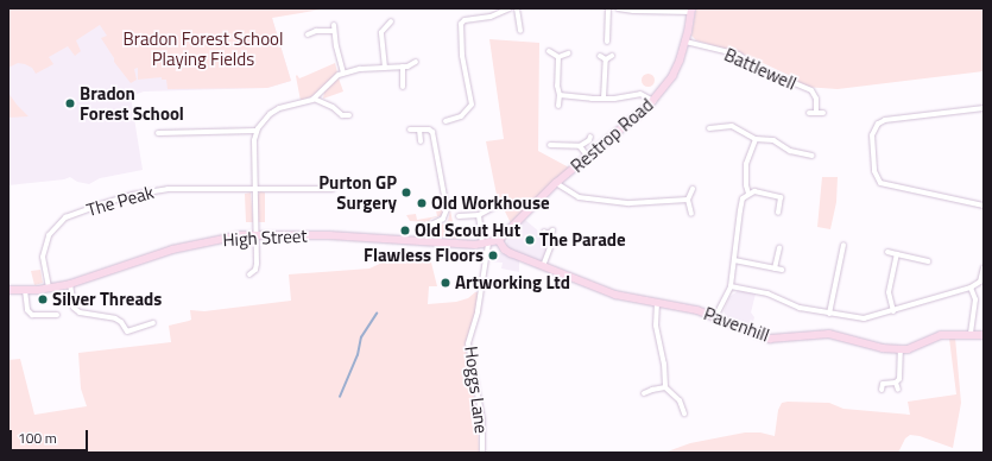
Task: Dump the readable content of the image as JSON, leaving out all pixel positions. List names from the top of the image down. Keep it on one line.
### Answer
{"streets":{"street":["Battlewell","Restrop Road","The Peak","High Street","Pavenhill","Hoggs Lane"]},"crossings":[["Battlewell","Restrop Road"],["Restrop Road","High Street"],["Restrop Road","Pavenhill"],["The Peak","High Street"],["High Street","Pavenhill"],["High Street","Hoggs Lane"]],"parks":["Bradon Forest School Playing Fields"],"places":["Bradon Forest School","Purton GP Surgery","Old Workhouse","Old Scout Hut","The Parade","Flawless Floors","Artworking Ltd","Silver Threads"],"scale_bar":"100 m"}
